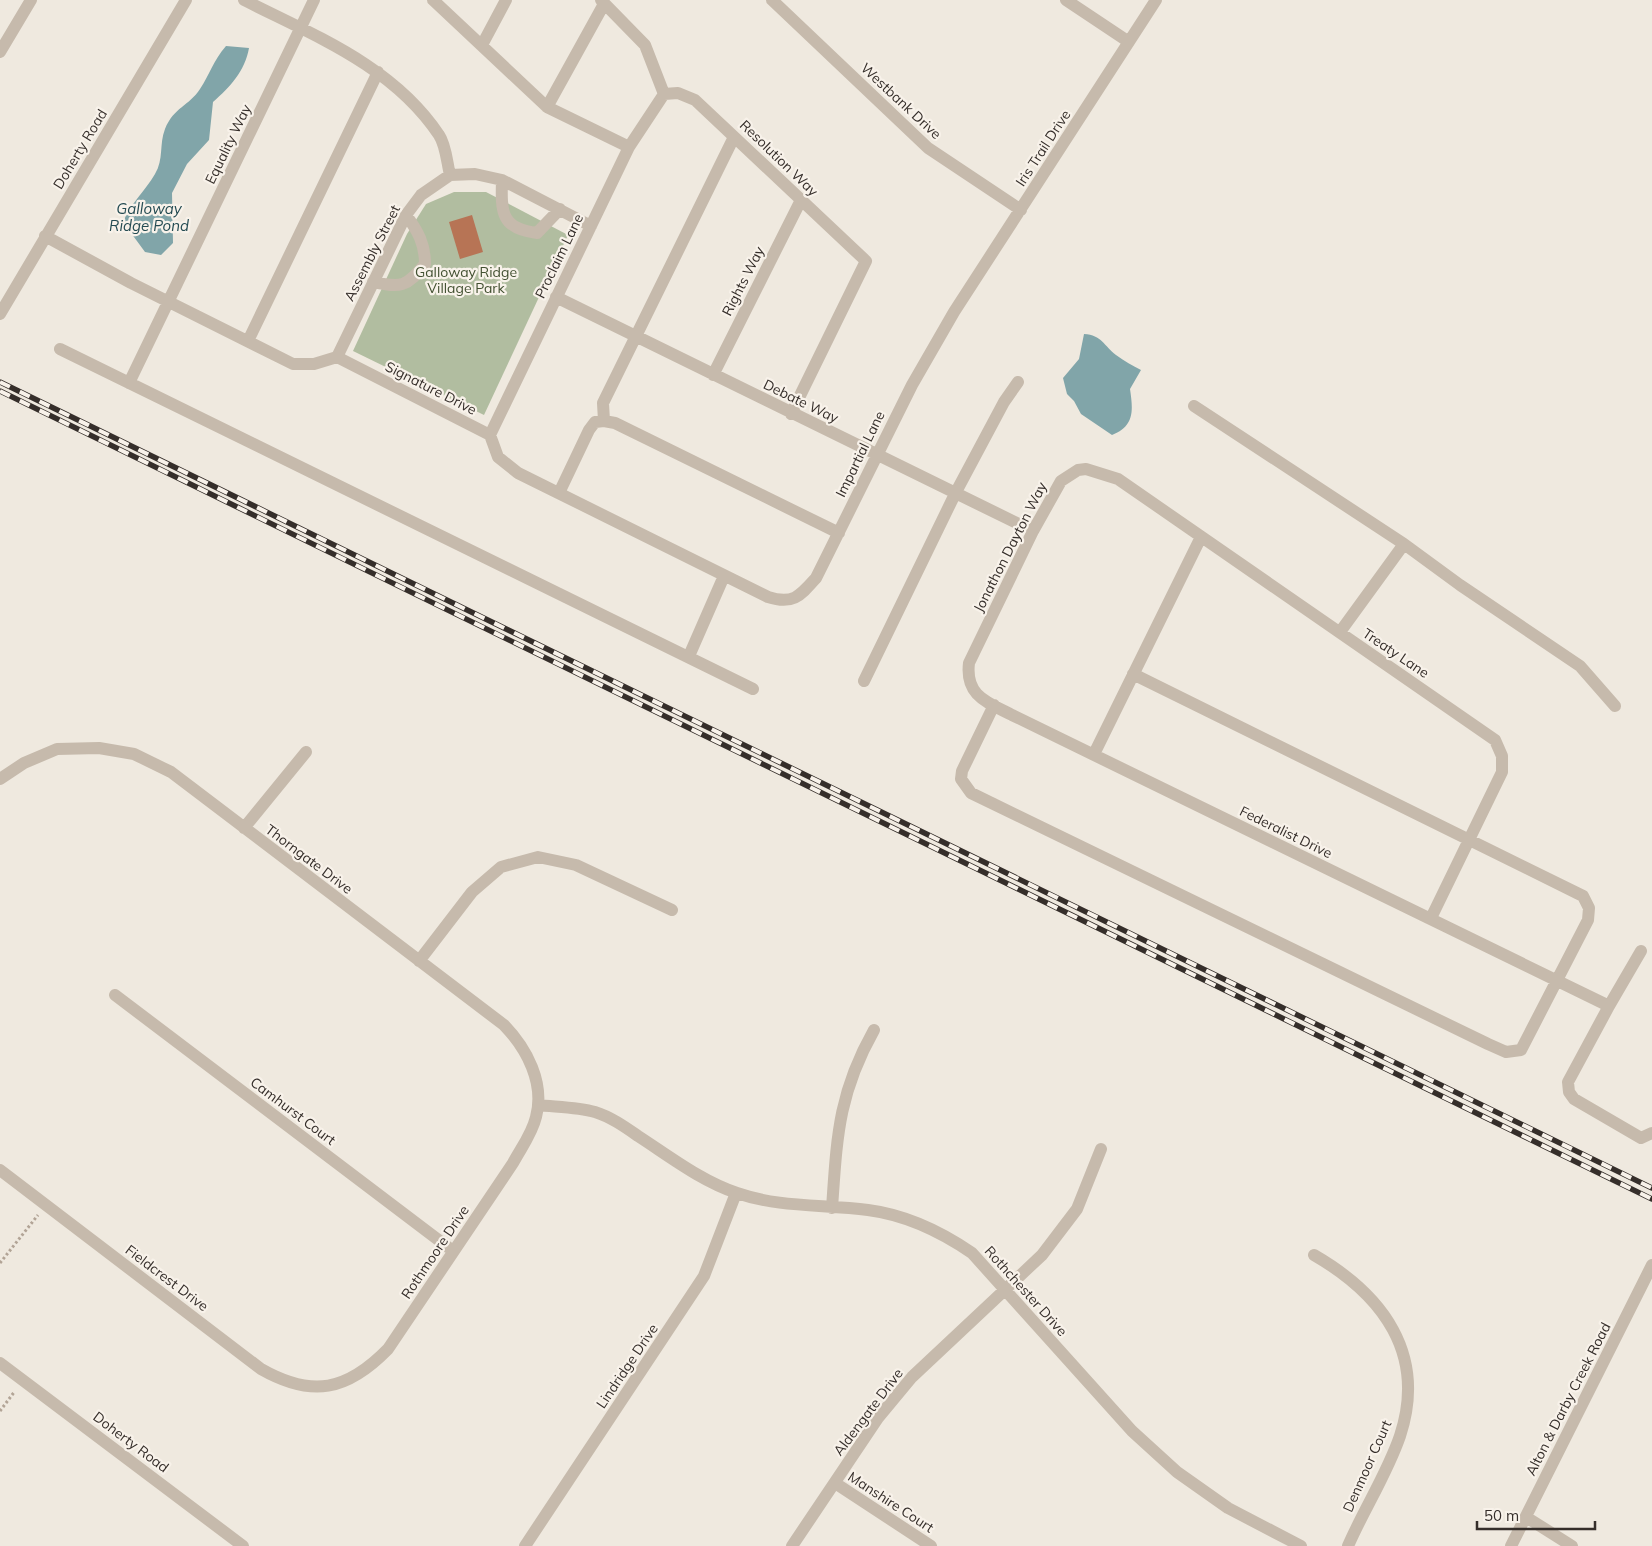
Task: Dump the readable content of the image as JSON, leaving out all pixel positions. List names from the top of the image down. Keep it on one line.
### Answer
{"streets":{"street":["Westbank Drive","Equality Way","Iris Trail Drive","Doherty Road","Resolution Way","Assembly Street","Proclaim Lane","Rights Way","Signature Drive","Debate Way","Impartial Lane","Jonathon Dayton Way","Treaty Lane","Federalist Drive","Thorngate Drive","Camhurst Court","Rothmoore Drive","Fieldcrest Drive","Rothchester Drive","Lindridge Drive","Alton & Darby Creek Road","Aldengate Drive","Denmoor Court","Manshire Court"]},"crossings":[["Westbank Drive","Iris Trail Drive"],["Iris Trail Drive","Impartial Lane"],["Resolution Way","Proclaim Lane"],["Resolution Way","Rights Way"],["Resolution Way","Debate Way"],["Assembly Street","Signature Drive"],["Proclaim Lane","Signature Drive"],["Proclaim Lane","Debate Way"],["Rights Way","Debate Way"],["Debate Way","Impartial Lane"],["Debate Way","Jonathon Dayton Way"],["Jonathon Dayton Way","Treaty Lane"],["Jonathon Dayton Way","Federalist Drive"],["Treaty Lane","Federalist Drive"],["Thorngate Drive","Rothmoore Drive"],["Thorngate Drive","Rothchester Drive"],["Camhurst Court","Rothmoore Drive"],["Rothmoore Drive","Fieldcrest Drive"],["Rothmoore Drive","Rothchester Drive"],["Rothchester Drive","Lindridge Drive"],["Rothchester Drive","Aldengate Drive"],["Aldengate Drive","Manshire Court"]],"water":["Galloway Ridge Pond"],"parks":["Galloway Ridge Village Park"],"scale_bar":"50 m"}
